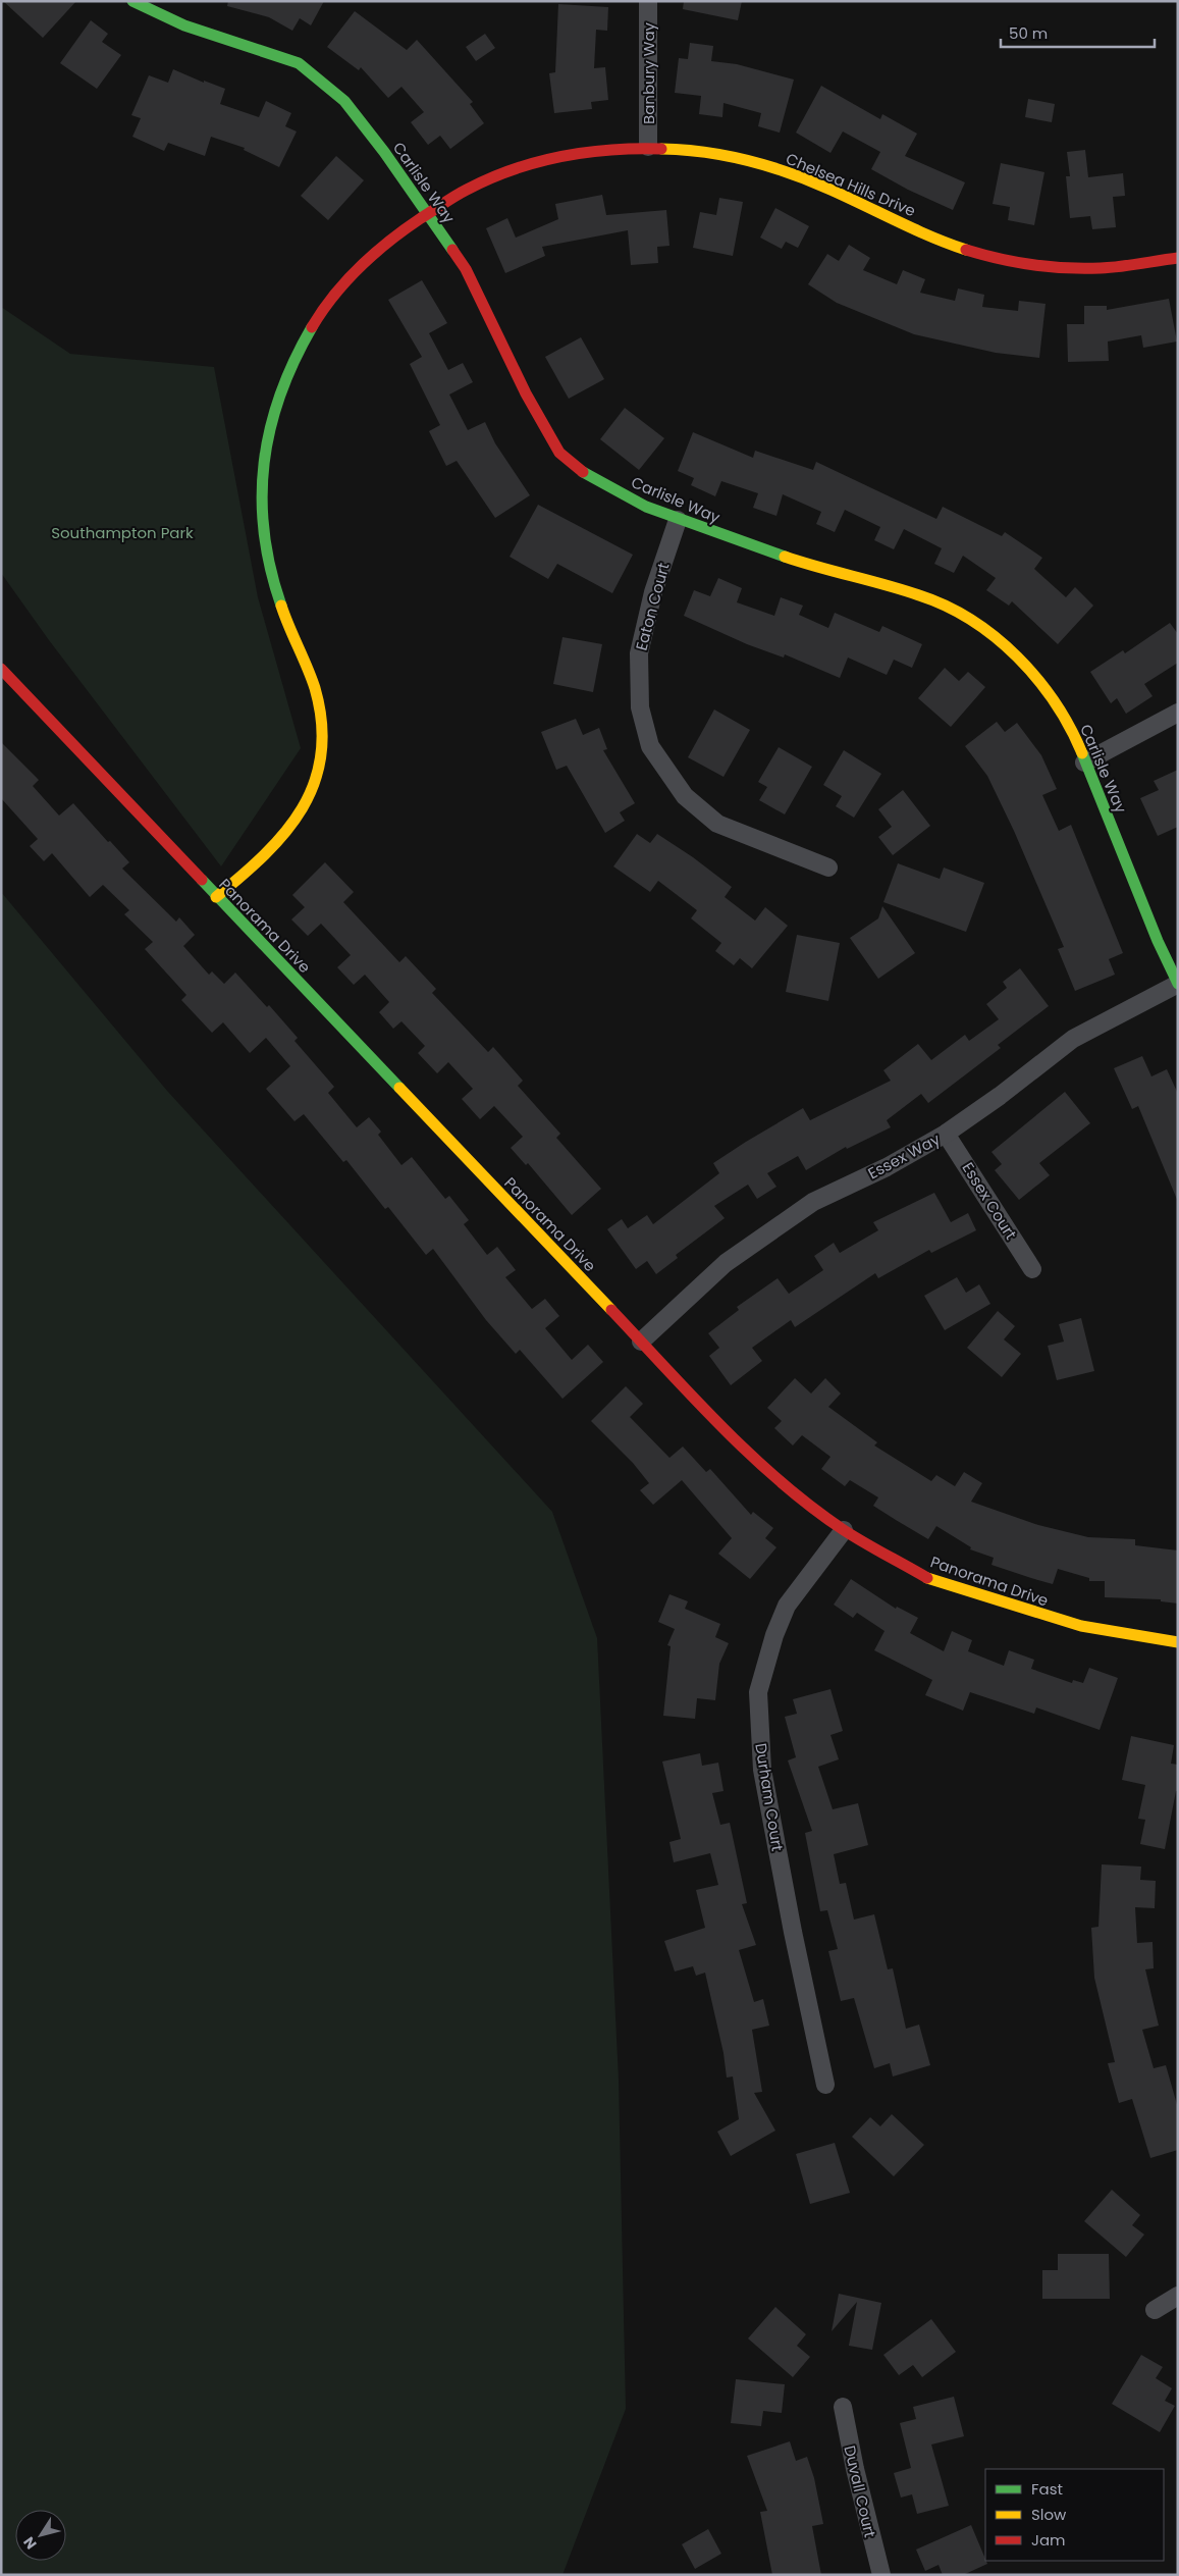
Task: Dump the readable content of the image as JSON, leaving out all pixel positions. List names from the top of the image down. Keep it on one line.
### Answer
{"streets":{"street":["Banbury Way","Carlisle Way","Chelsea Hills Drive","Eaton Court","Panorama Drive","Essex Way","Essex Court","Durham Court","Duvall Court"]},"crossings":[["Banbury Way","Chelsea Hills Drive"],["Carlisle Way","Chelsea Hills Drive"],["Carlisle Way","Eaton Court"],["Carlisle Way","Essex Way"],["Chelsea Hills Drive","Panorama Drive"],["Panorama Drive","Essex Way"],["Panorama Drive","Durham Court"],["Essex Way","Essex Court"]],"parks":["Southampton Park"],"legend":["Fast","Slow","Jam"],"scale_bar":"50 m","north":"bottom left"}
